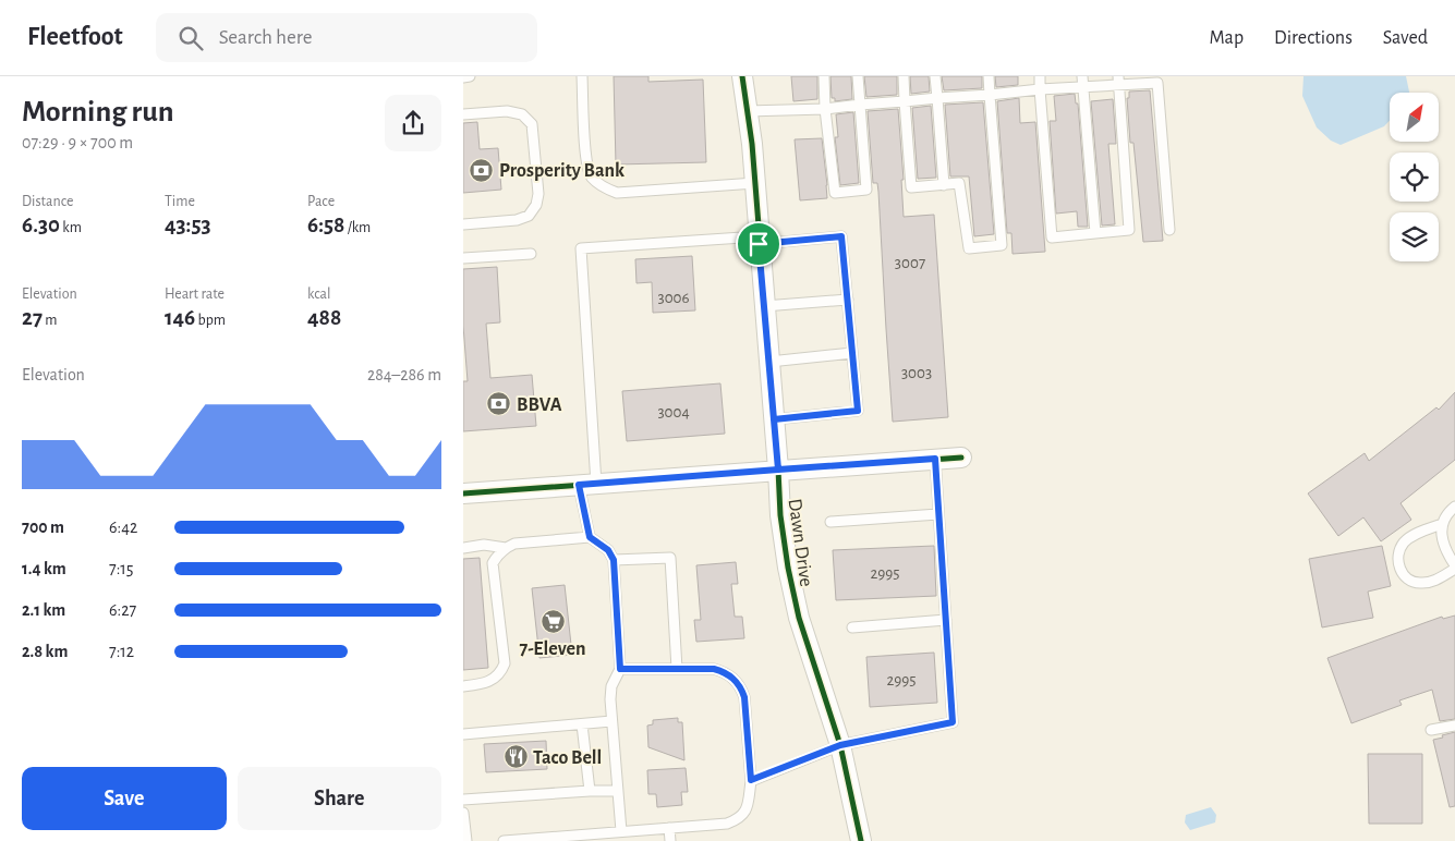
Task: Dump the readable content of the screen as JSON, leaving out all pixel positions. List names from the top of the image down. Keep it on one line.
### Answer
{"streets":{"street":["Dawn Drive"]},"places":{"bank":["Prosperity Bank","BBVA"],"supermarket":["7-Eleven"],"restaurant":["Taco Bell"]},"house_numbers":["3007","3006","3003","3004","2995","2995"],"north":"top right","page":{"header":"Fleetfoot","search":"Search here","nav":["Map","Directions","Saved"],"heading":["Morning run","07:29 · 9 × 700 m"],"stats":[["Distance","6.30 km"],["Time","43:53"],["Pace","6:58 /km"],["Elevation","27 m"],["Heart rate","146 bpm"],["kcal","488"]],"chart":["Elevation","284–286 m"],"list":[{"name":"700 m","note":"6:42"},{"name":"1.4 km","note":"7:15"},{"name":"2.1 km","note":"6:27"},{"name":"2.8 km","note":"7:12"}],"buttons":["Save","Share"]}}
